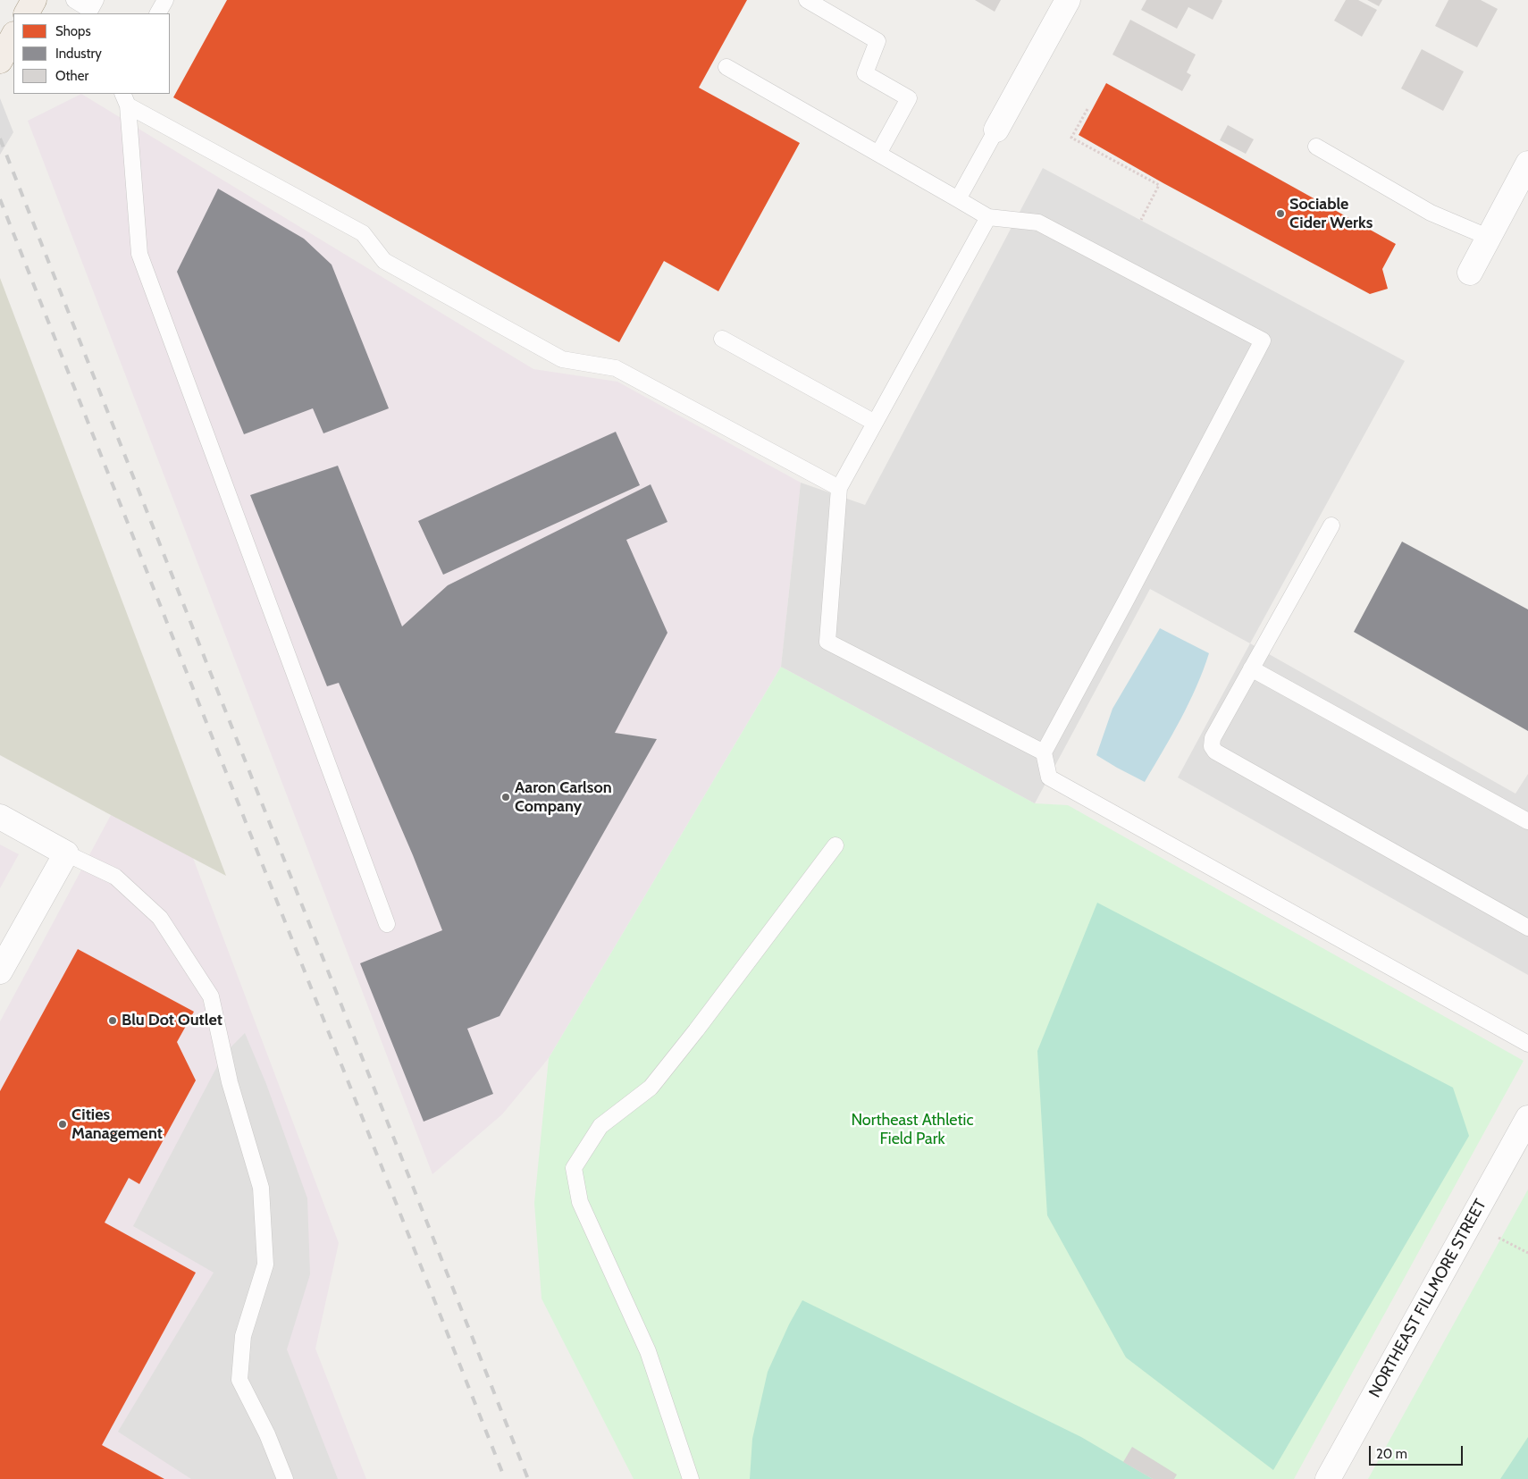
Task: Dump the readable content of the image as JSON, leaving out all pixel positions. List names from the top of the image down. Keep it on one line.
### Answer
{"streets":{"street":["NORTHEAST FILLMORE STREET"]},"parks":["Northeast Athletic Field Park"],"places":["Sociable Cider Werks","Aaron Carlson Company","Blu Dot Outlet","Cities Management"],"legend":["Shops","Industry","Other"],"scale_bar":"20 m"}
